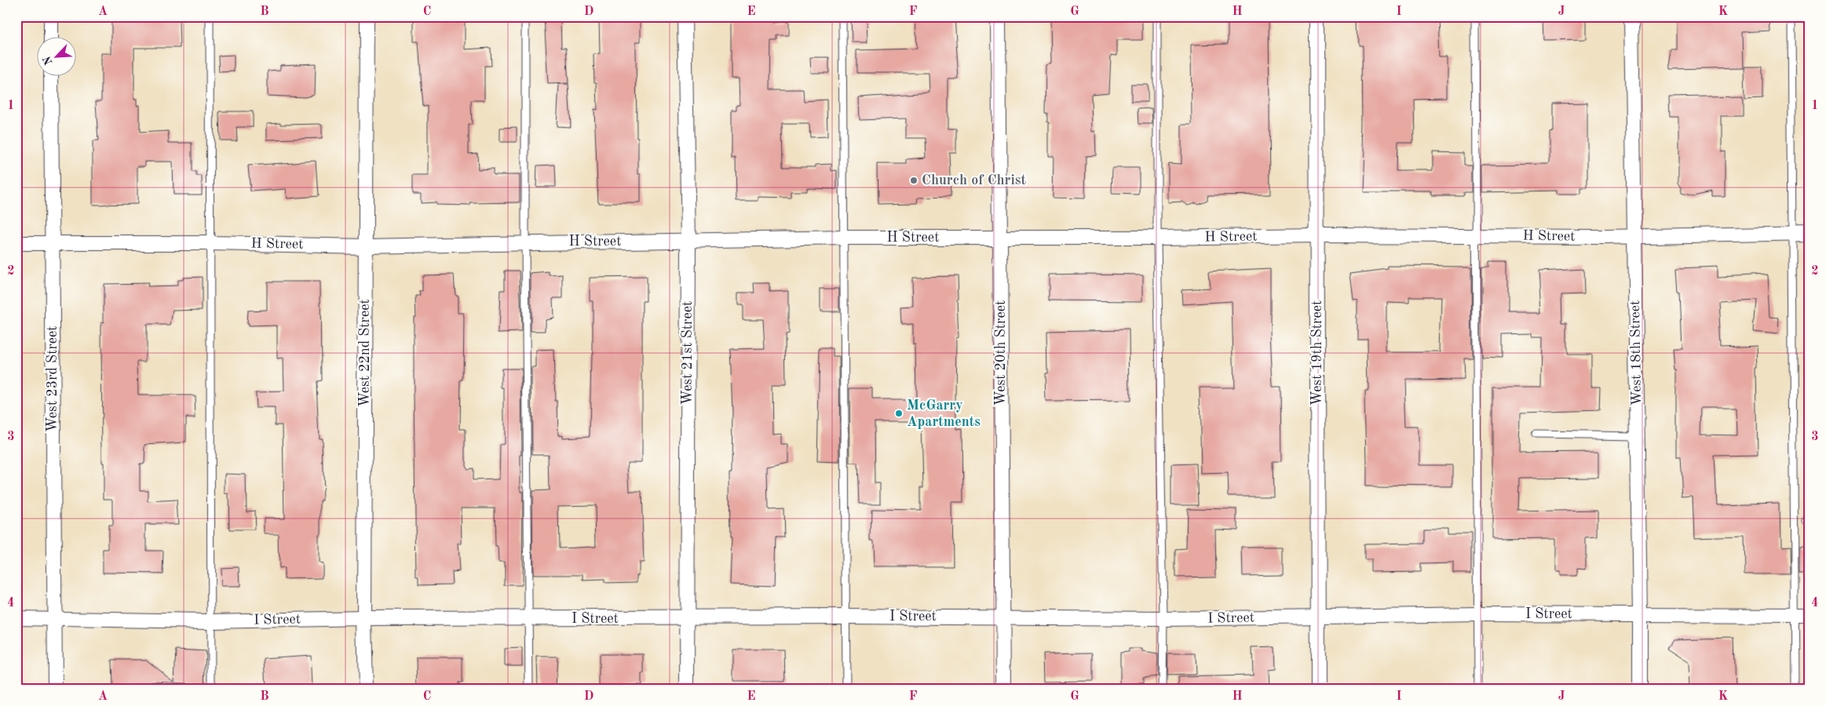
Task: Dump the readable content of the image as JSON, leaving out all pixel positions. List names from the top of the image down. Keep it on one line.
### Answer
{"streets":{"street":["H Street","West 22nd Street","West 21st Street","West 20th Street","West 19th Street","West 18th Street","West 23rd Street","I Street"]},"crossings":[["H Street","West 22nd Street"],["H Street","West 21st Street"],["H Street","West 20th Street"],["H Street","West 19th Street"],["H Street","West 18th Street"],["H Street","West 23rd Street"],["West 22nd Street","I Street"],["West 21st Street","I Street"],["West 20th Street","I Street"],["West 19th Street","I Street"],["West 18th Street","I Street"],["West 23rd Street","I Street"]],"places":["Church of Christ","McGarry Apartments"],"north":"bottom left","grid":{"columns":["A","B","C","D","E","F","G","H","I","J","K"],"rows":["1","2","3","4"]}}
